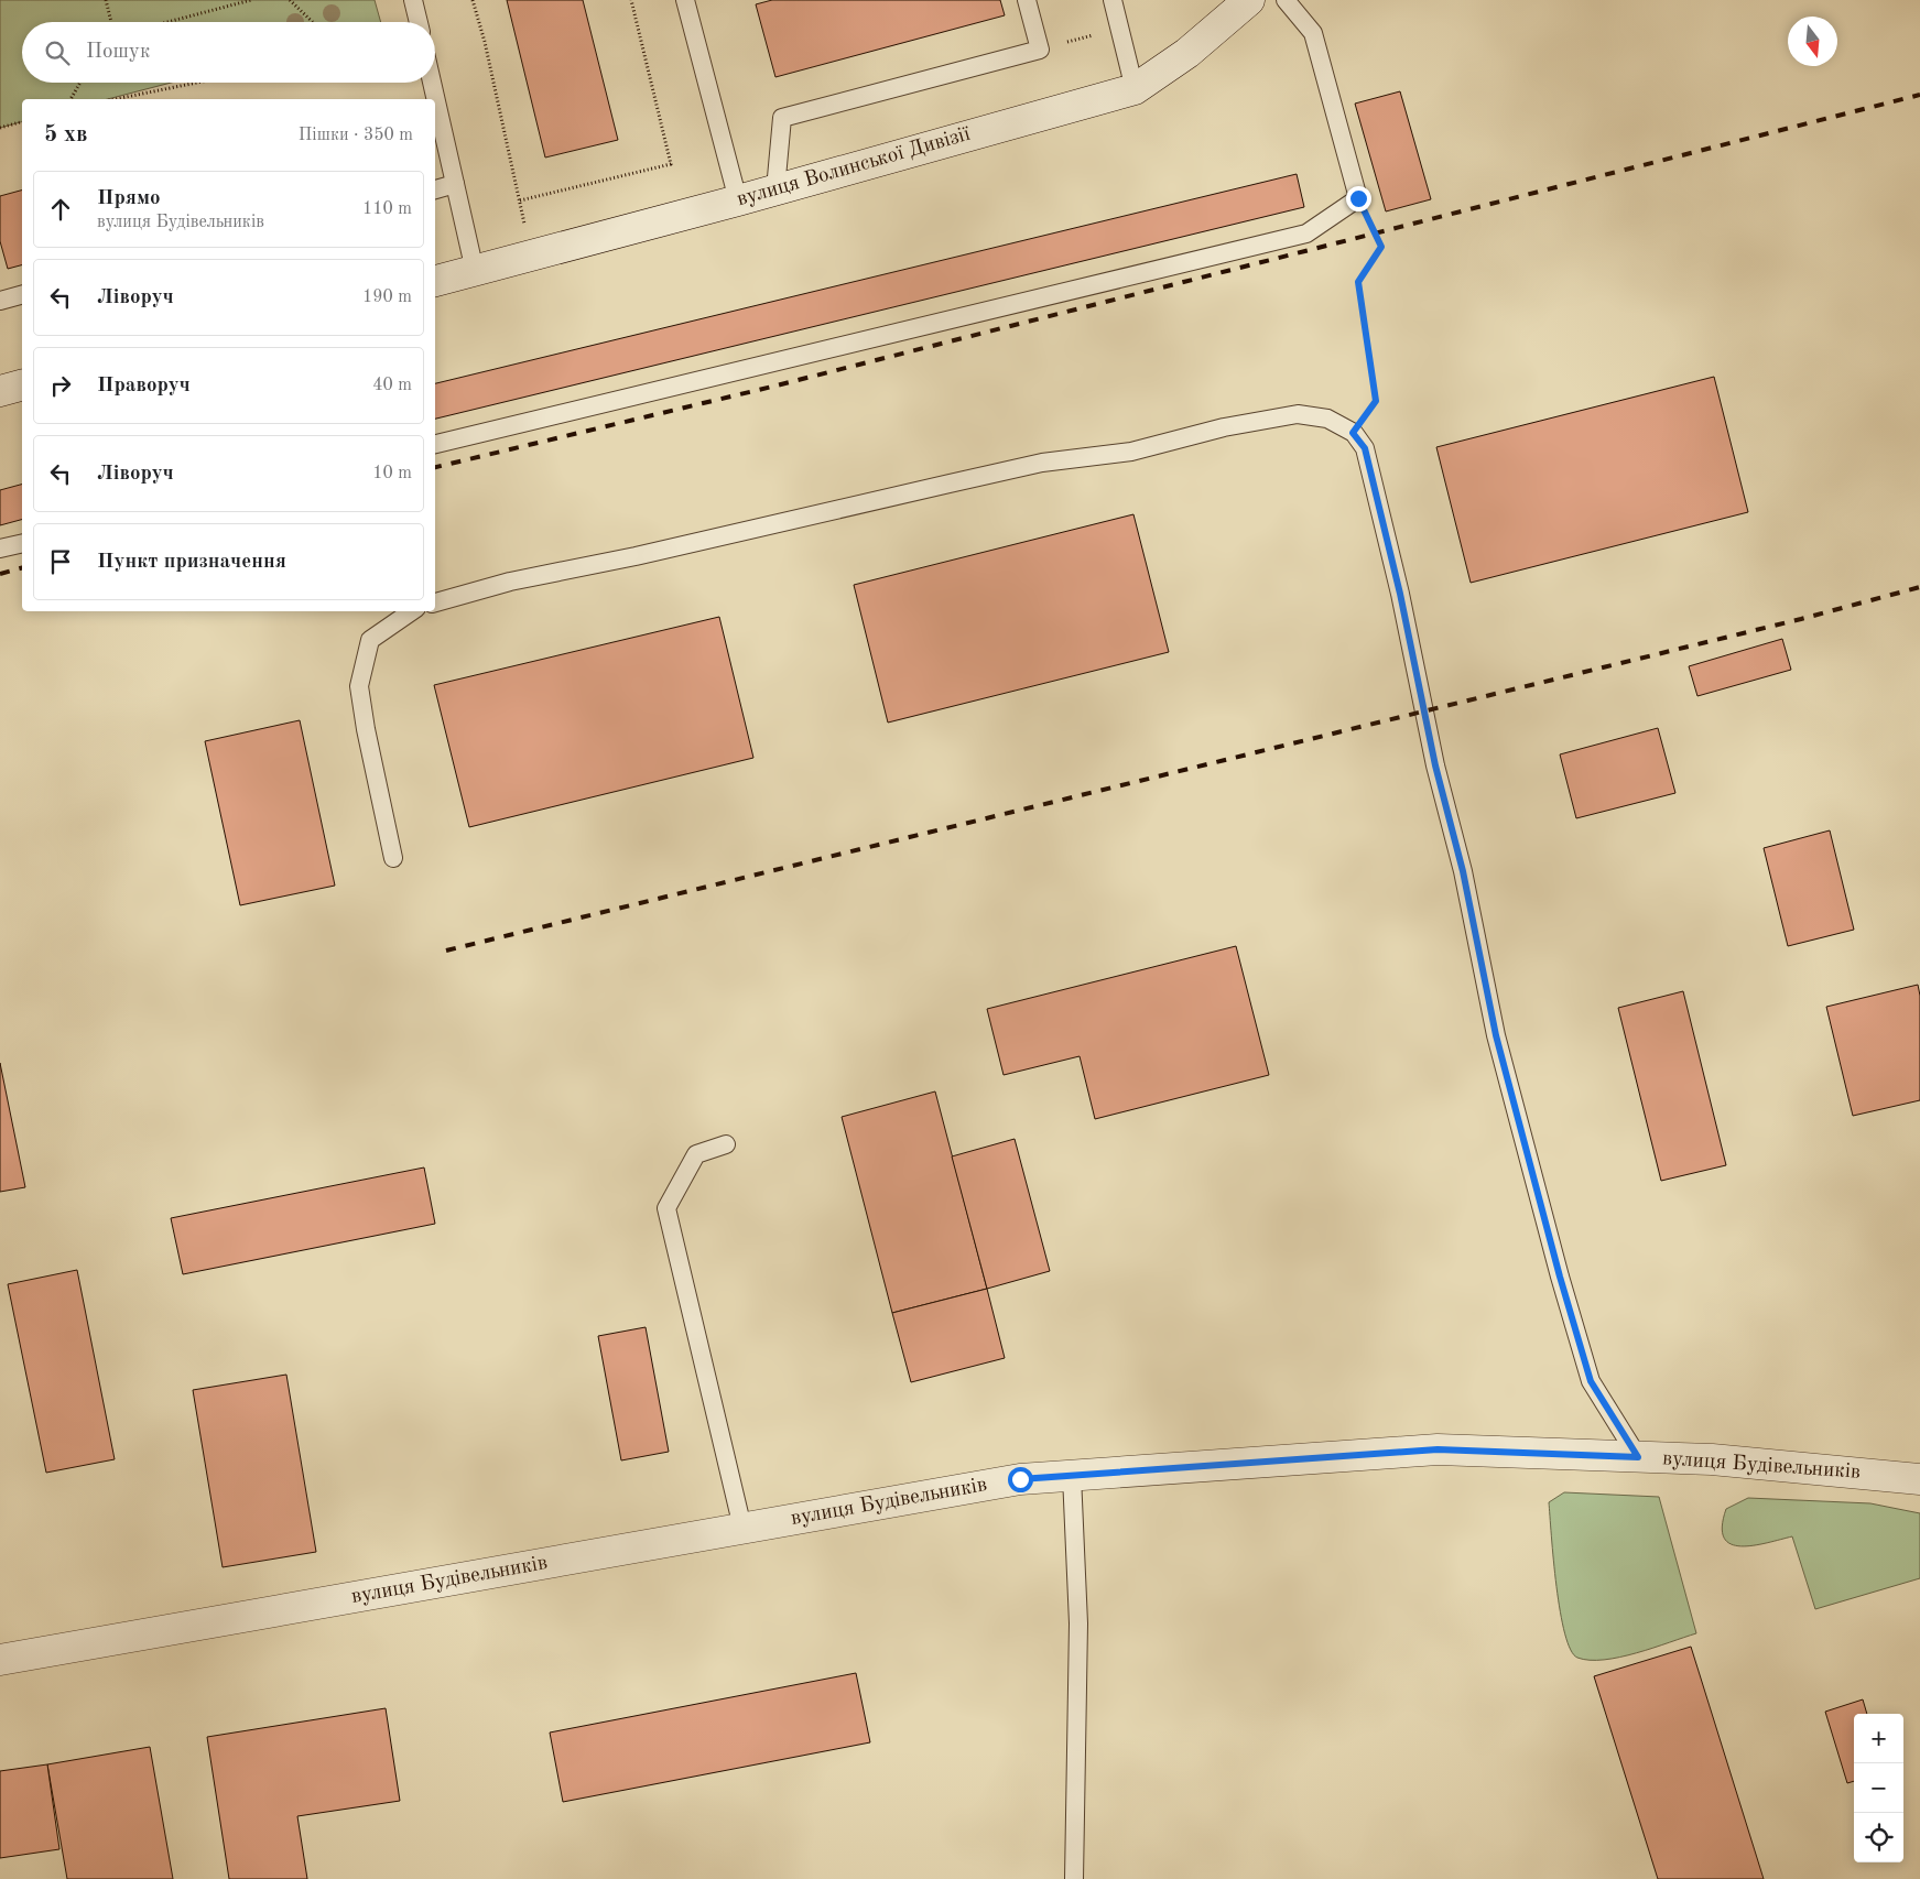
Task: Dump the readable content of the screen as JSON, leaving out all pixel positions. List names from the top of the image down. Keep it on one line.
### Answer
{"streets":{"street":["вулиця Волинської Дивізії","вулиця Будівельників"]},"north":"bottom","page":{"search":"Пошук","heading":["5 хв","Пішки · 350 m"],"list":[["Прямо","вулиця Будівельників","110 m"],["Ліворуч","190 m"],["Праворуч","40 m"],["Ліворуч","10 m"],"Пункт призначення"],"map_buttons":["+","−"]}}
